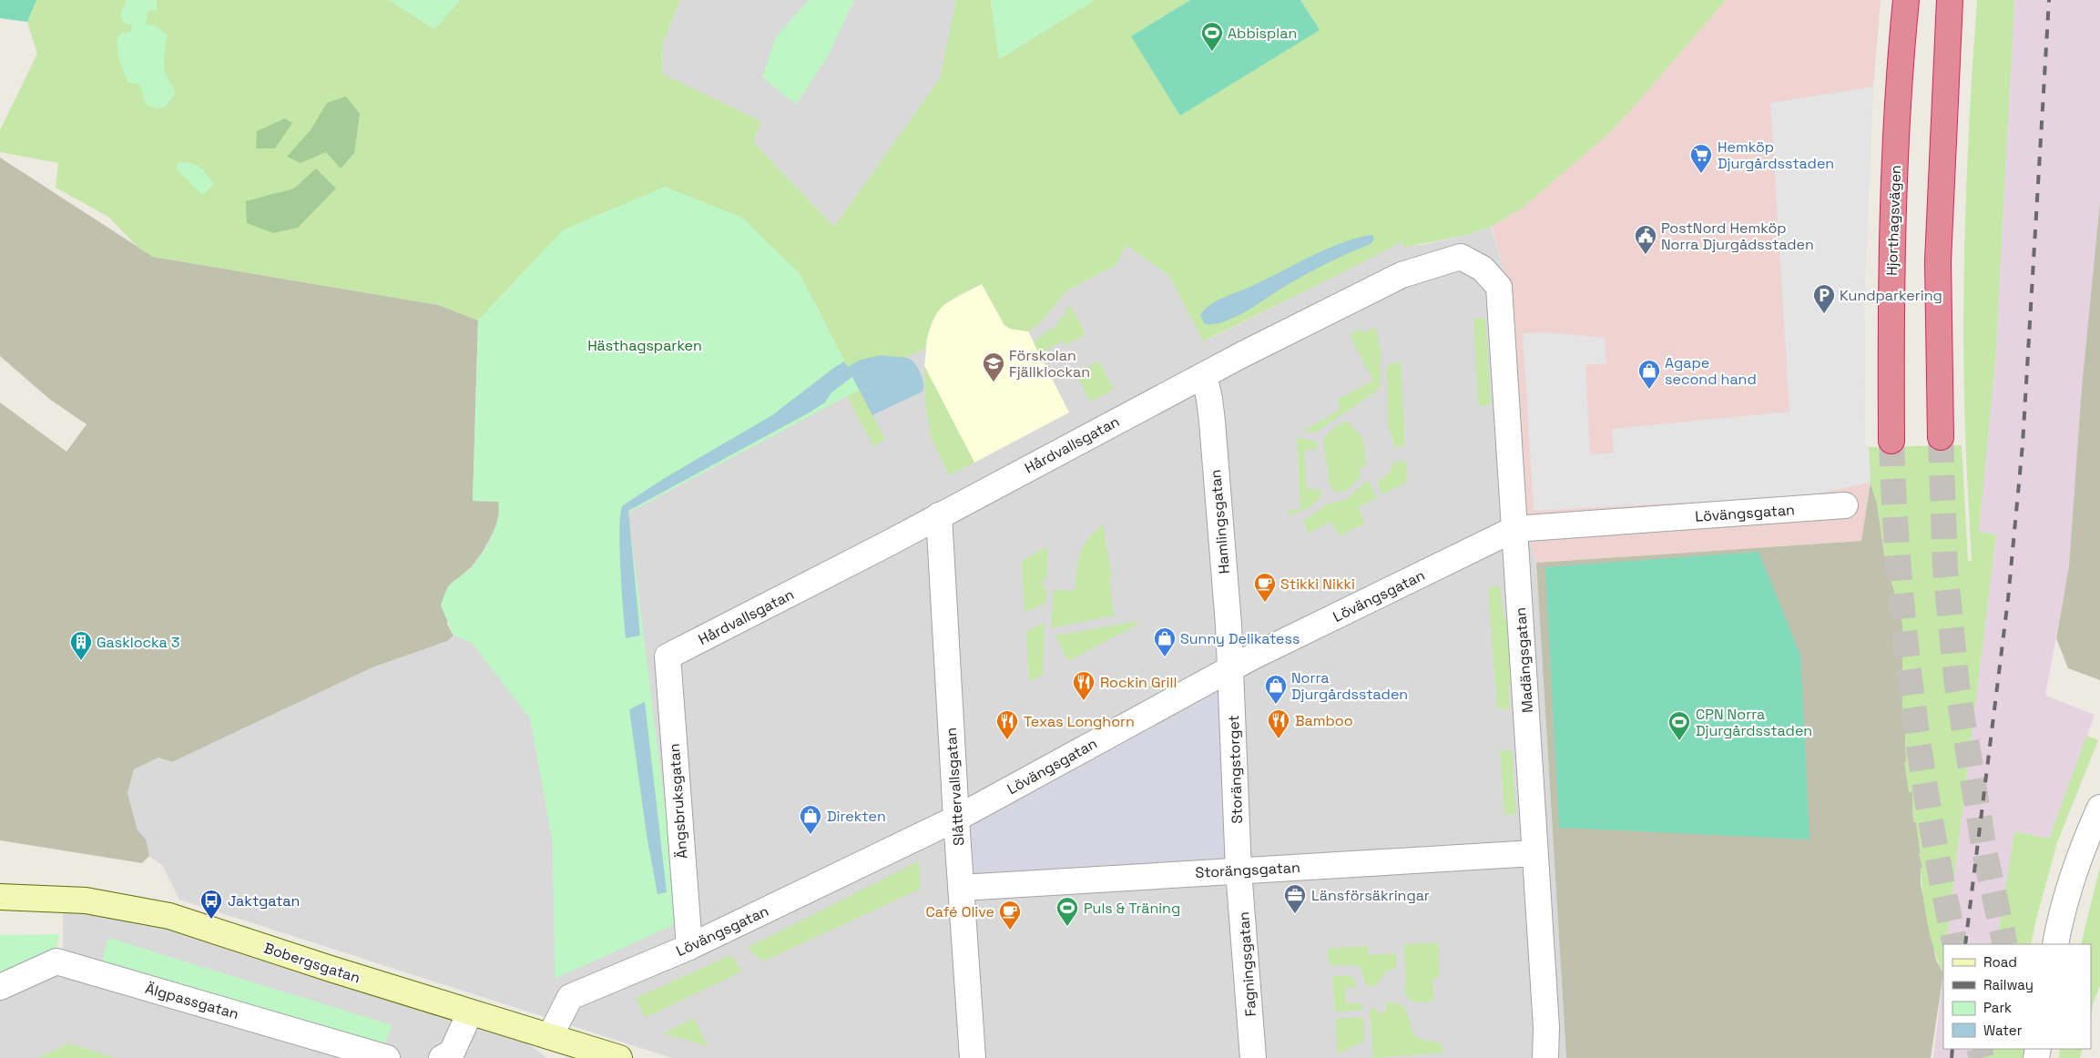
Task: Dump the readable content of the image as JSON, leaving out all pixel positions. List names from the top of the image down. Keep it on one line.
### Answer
{"streets":{"highway":["Hjorthagsvägen"],"street":["Hårdvallsgatan","Lövängsgatan","Hamlingsgatan","Madängsgatan","Storängstorget","Slåttervallsgatan","Ängsbruksgatan","Storängsgatan","Bobergsgatan","Fagningsgatan","Älgpassgatan"]},"crossings":[["Hårdvallsgatan","Hamlingsgatan"],["Hårdvallsgatan","Madängsgatan"],["Hårdvallsgatan","Slåttervallsgatan"],["Hårdvallsgatan","Ängsbruksgatan"],["Lövängsgatan","Hamlingsgatan"],["Lövängsgatan","Madängsgatan"],["Lövängsgatan","Storängstorget"],["Lövängsgatan","Slåttervallsgatan"],["Lövängsgatan","Ängsbruksgatan"],["Lövängsgatan","Bobergsgatan"],["Hamlingsgatan","Storängstorget"],["Madängsgatan","Storängsgatan"],["Storängstorget","Storängsgatan"],["Storängstorget","Fagningsgatan"],["Slåttervallsgatan","Storängsgatan"],["Storängsgatan","Fagningsgatan"]],"parks":["Hästhagsparken"],"places":{"sports":["Abbisplan","CPN Norra Djurgårdsstaden","Puls & Träning"],"supermarket":["Hemköp Djurgårdsstaden"],"public building":["PostNord Hemköp Norra Djurgådsstaden"],"parking":["Kundparkering"],"school or university":["Förskolan Fjällklockan"],"shop":["Agape second hand","Sunny Delikatess","Norra Djurgårdsstaden","Direkten"],"cafe":["Stikki Nikki","Café Olive"],"building":["Gasklocka 3"],"restaurant":["Rockin Grill","Bamboo","Texas Longhorn"],"office":["Länsförsäkringar"],"bus stop":["Jaktgatan"]},"legend":["Road","Railway","Park","Water"]}
